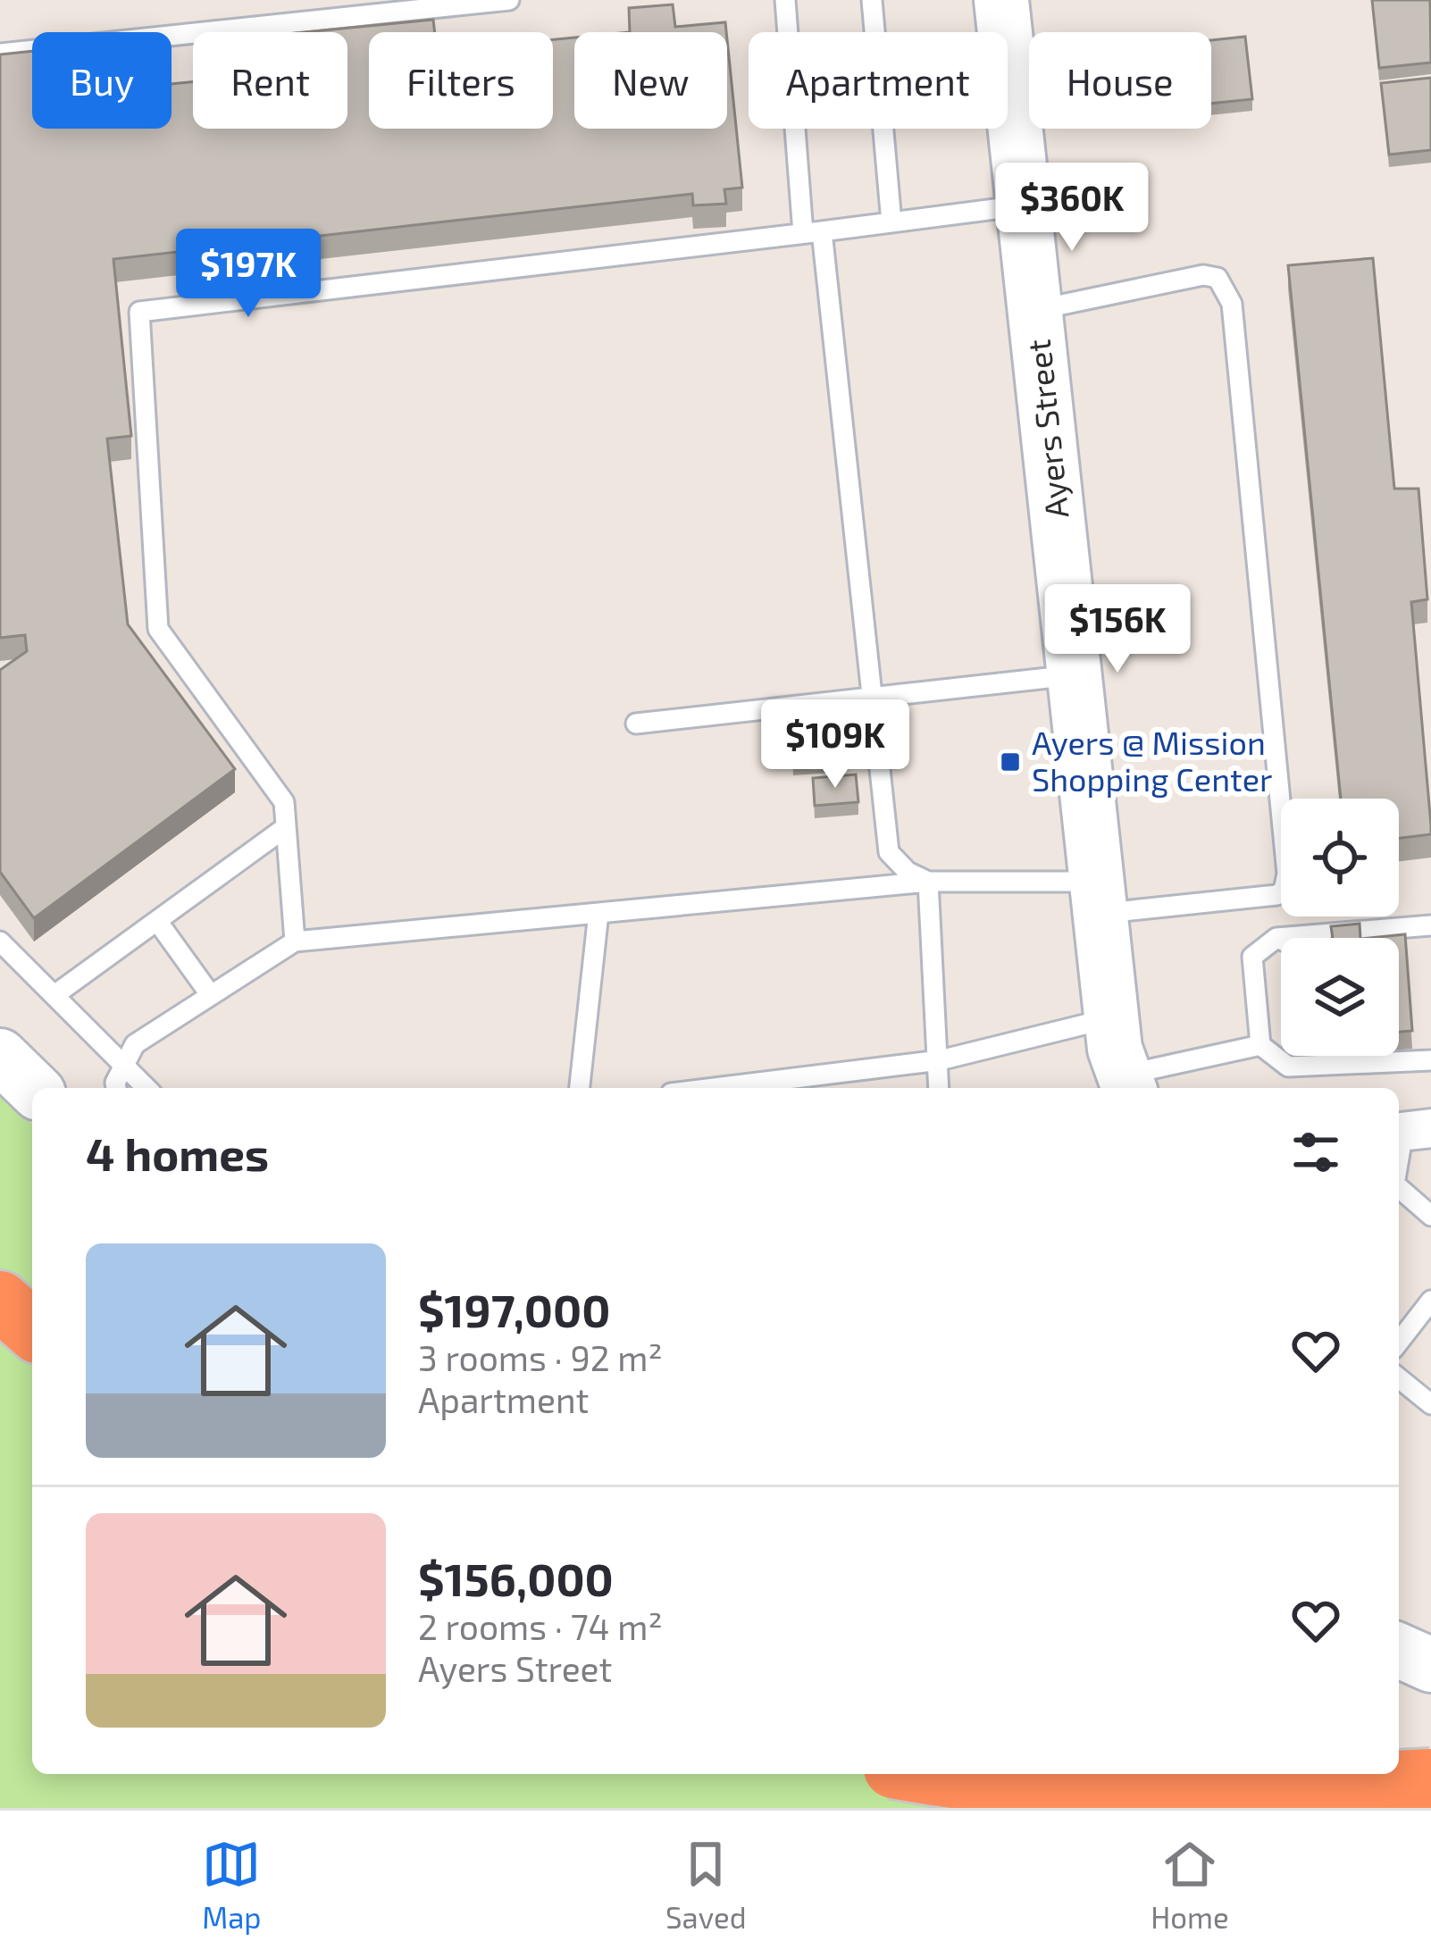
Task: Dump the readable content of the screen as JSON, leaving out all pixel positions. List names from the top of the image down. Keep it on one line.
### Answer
{"streets":{"main road":["Ayers Street"]},"places":{"transit":["Ayers @ Mission Shopping Center"]},"page":{"chip":["Buy","Rent","Filters","New","Apartment","House"],"price":["$360K","$197K","$156K","$109K"],"heading":"4 homes","list":[{"name":"$197,000","note":"3 rooms · 92 m² · Apartment"},{"name":"$156,000","note":"2 rooms · 74 m² · Ayers Street"}],"tabs":["Map","Saved","Home"]}}
